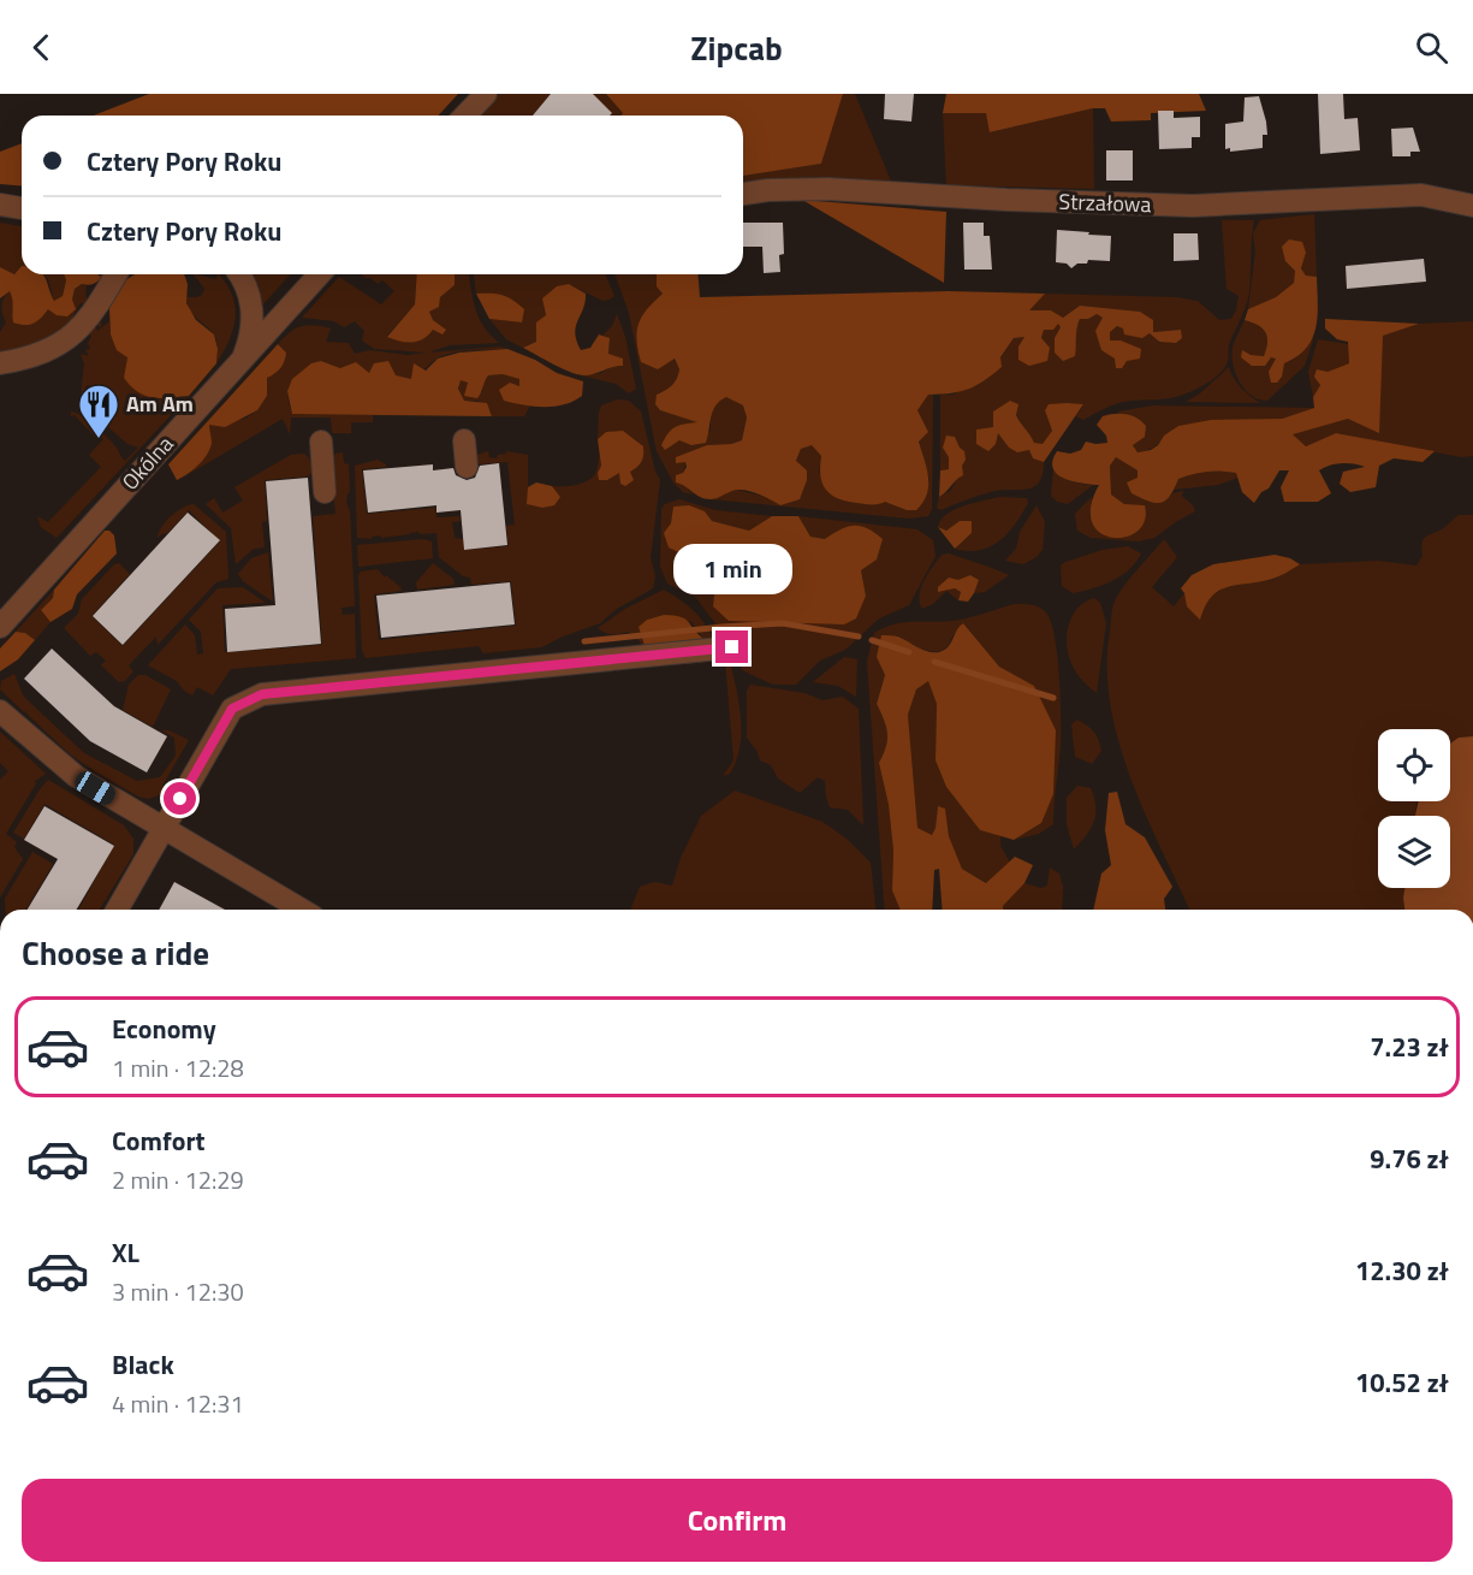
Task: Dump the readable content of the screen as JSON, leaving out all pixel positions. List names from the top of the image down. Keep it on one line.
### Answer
{"streets":{"street":["Strzałowa","Okólna"]},"places":{"restaurant":["Am Am"]},"page":{"header":"Zipcab","banner":["Cztery Pory Roku","Cztery Pory Roku"],"bubble":"1 min","heading":"Choose a ride","list":[{"name":"Economy","note":"1 min · 12:28","value":"7.23 zł"},{"name":"Comfort","note":"2 min · 12:29","value":"9.76 zł"},{"name":"XL","note":"3 min · 12:30","value":"12.30 zł"},{"name":"Black","note":"4 min · 12:31","value":"10.52 zł"}],"buttons":"Confirm"}}
